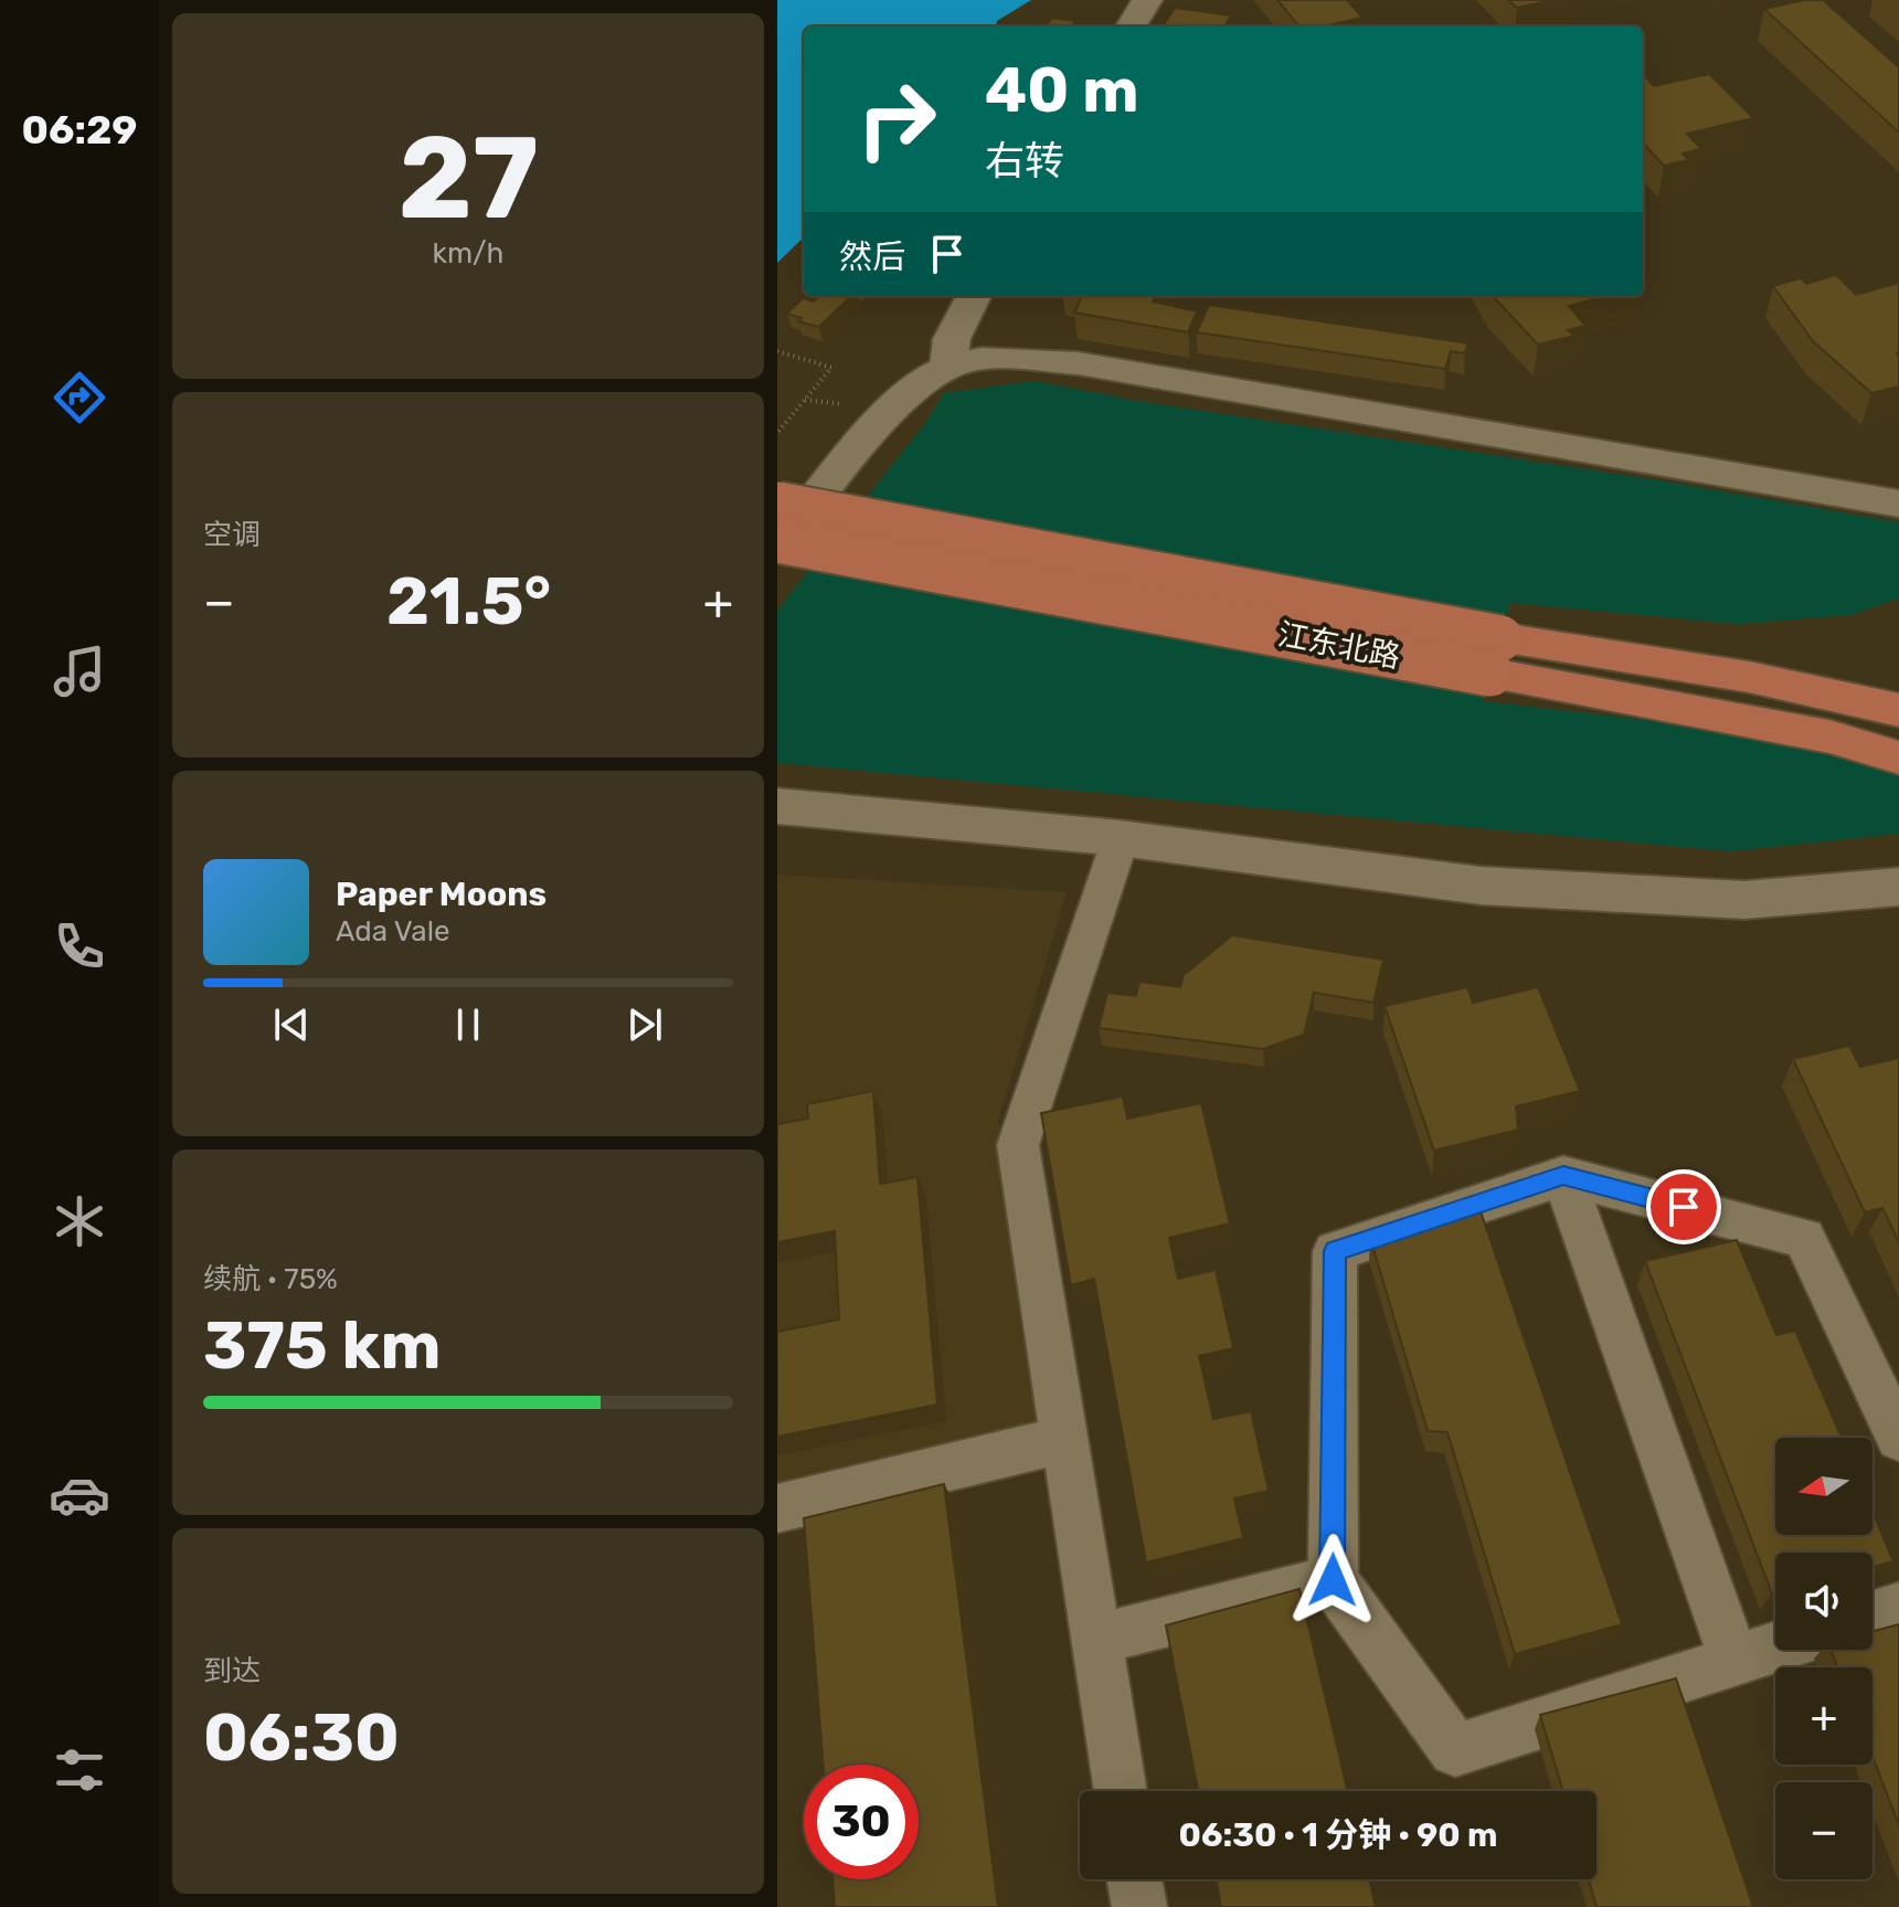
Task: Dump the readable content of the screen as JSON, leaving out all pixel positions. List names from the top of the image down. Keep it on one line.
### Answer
{"streets":{"main road":["江东北路"]},"north":"left","page":{"tabs":"06:29","tile":[["27","km/h"],"空调",["续航 · 75%","375 km"],["到达","06:30"]],"turn":["40 m","右转"],"then":"然后","heat":["−","21.5°","+"],"song":["Paper Moons","Ada Vale"],"map_buttons":["+","−"],"limit":"30","trip":"06:30 · 1 分钟 · 90 m"}}
